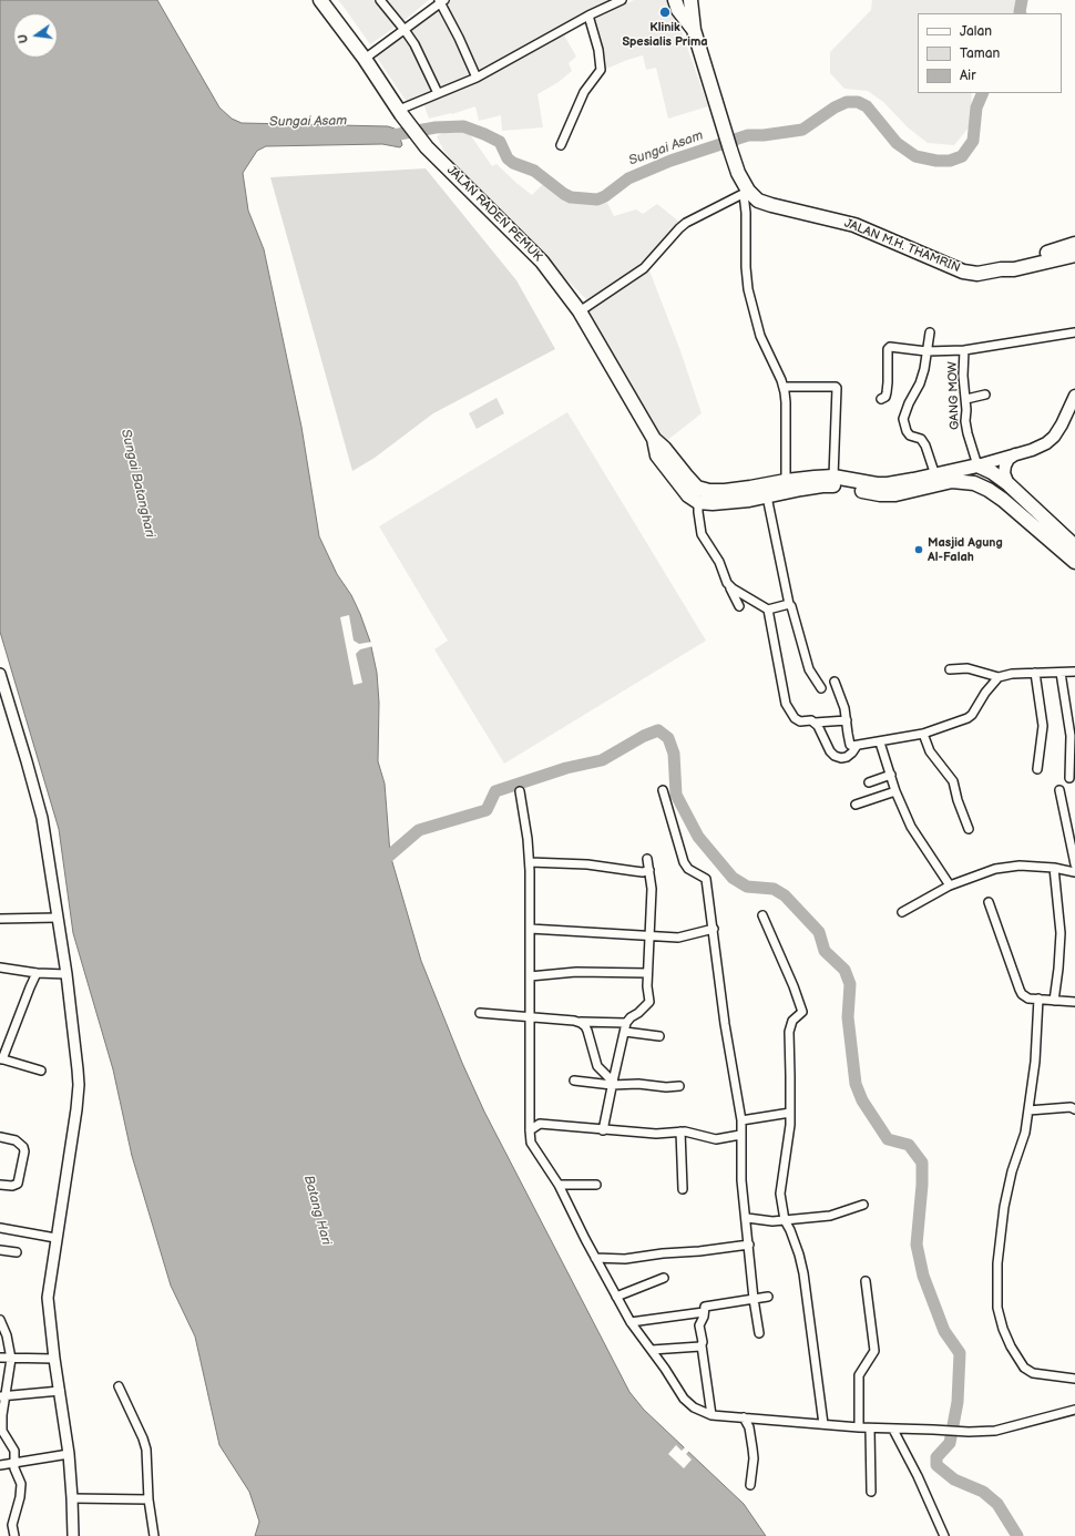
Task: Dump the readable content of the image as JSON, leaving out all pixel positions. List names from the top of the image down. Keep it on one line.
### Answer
{"streets":{"highway":["JALAN RADEN PEMUK","JALAN M.H. THAMRIN"],"street":["GANG MOW"]},"water":["Sungai Asam","Sungai Batanghari","Batang Hari"],"places":["Klinik Spesialis Prima","Masjid Agung Al-Falah"],"legend":["Jalan","Taman","Air"],"north":"left"}
